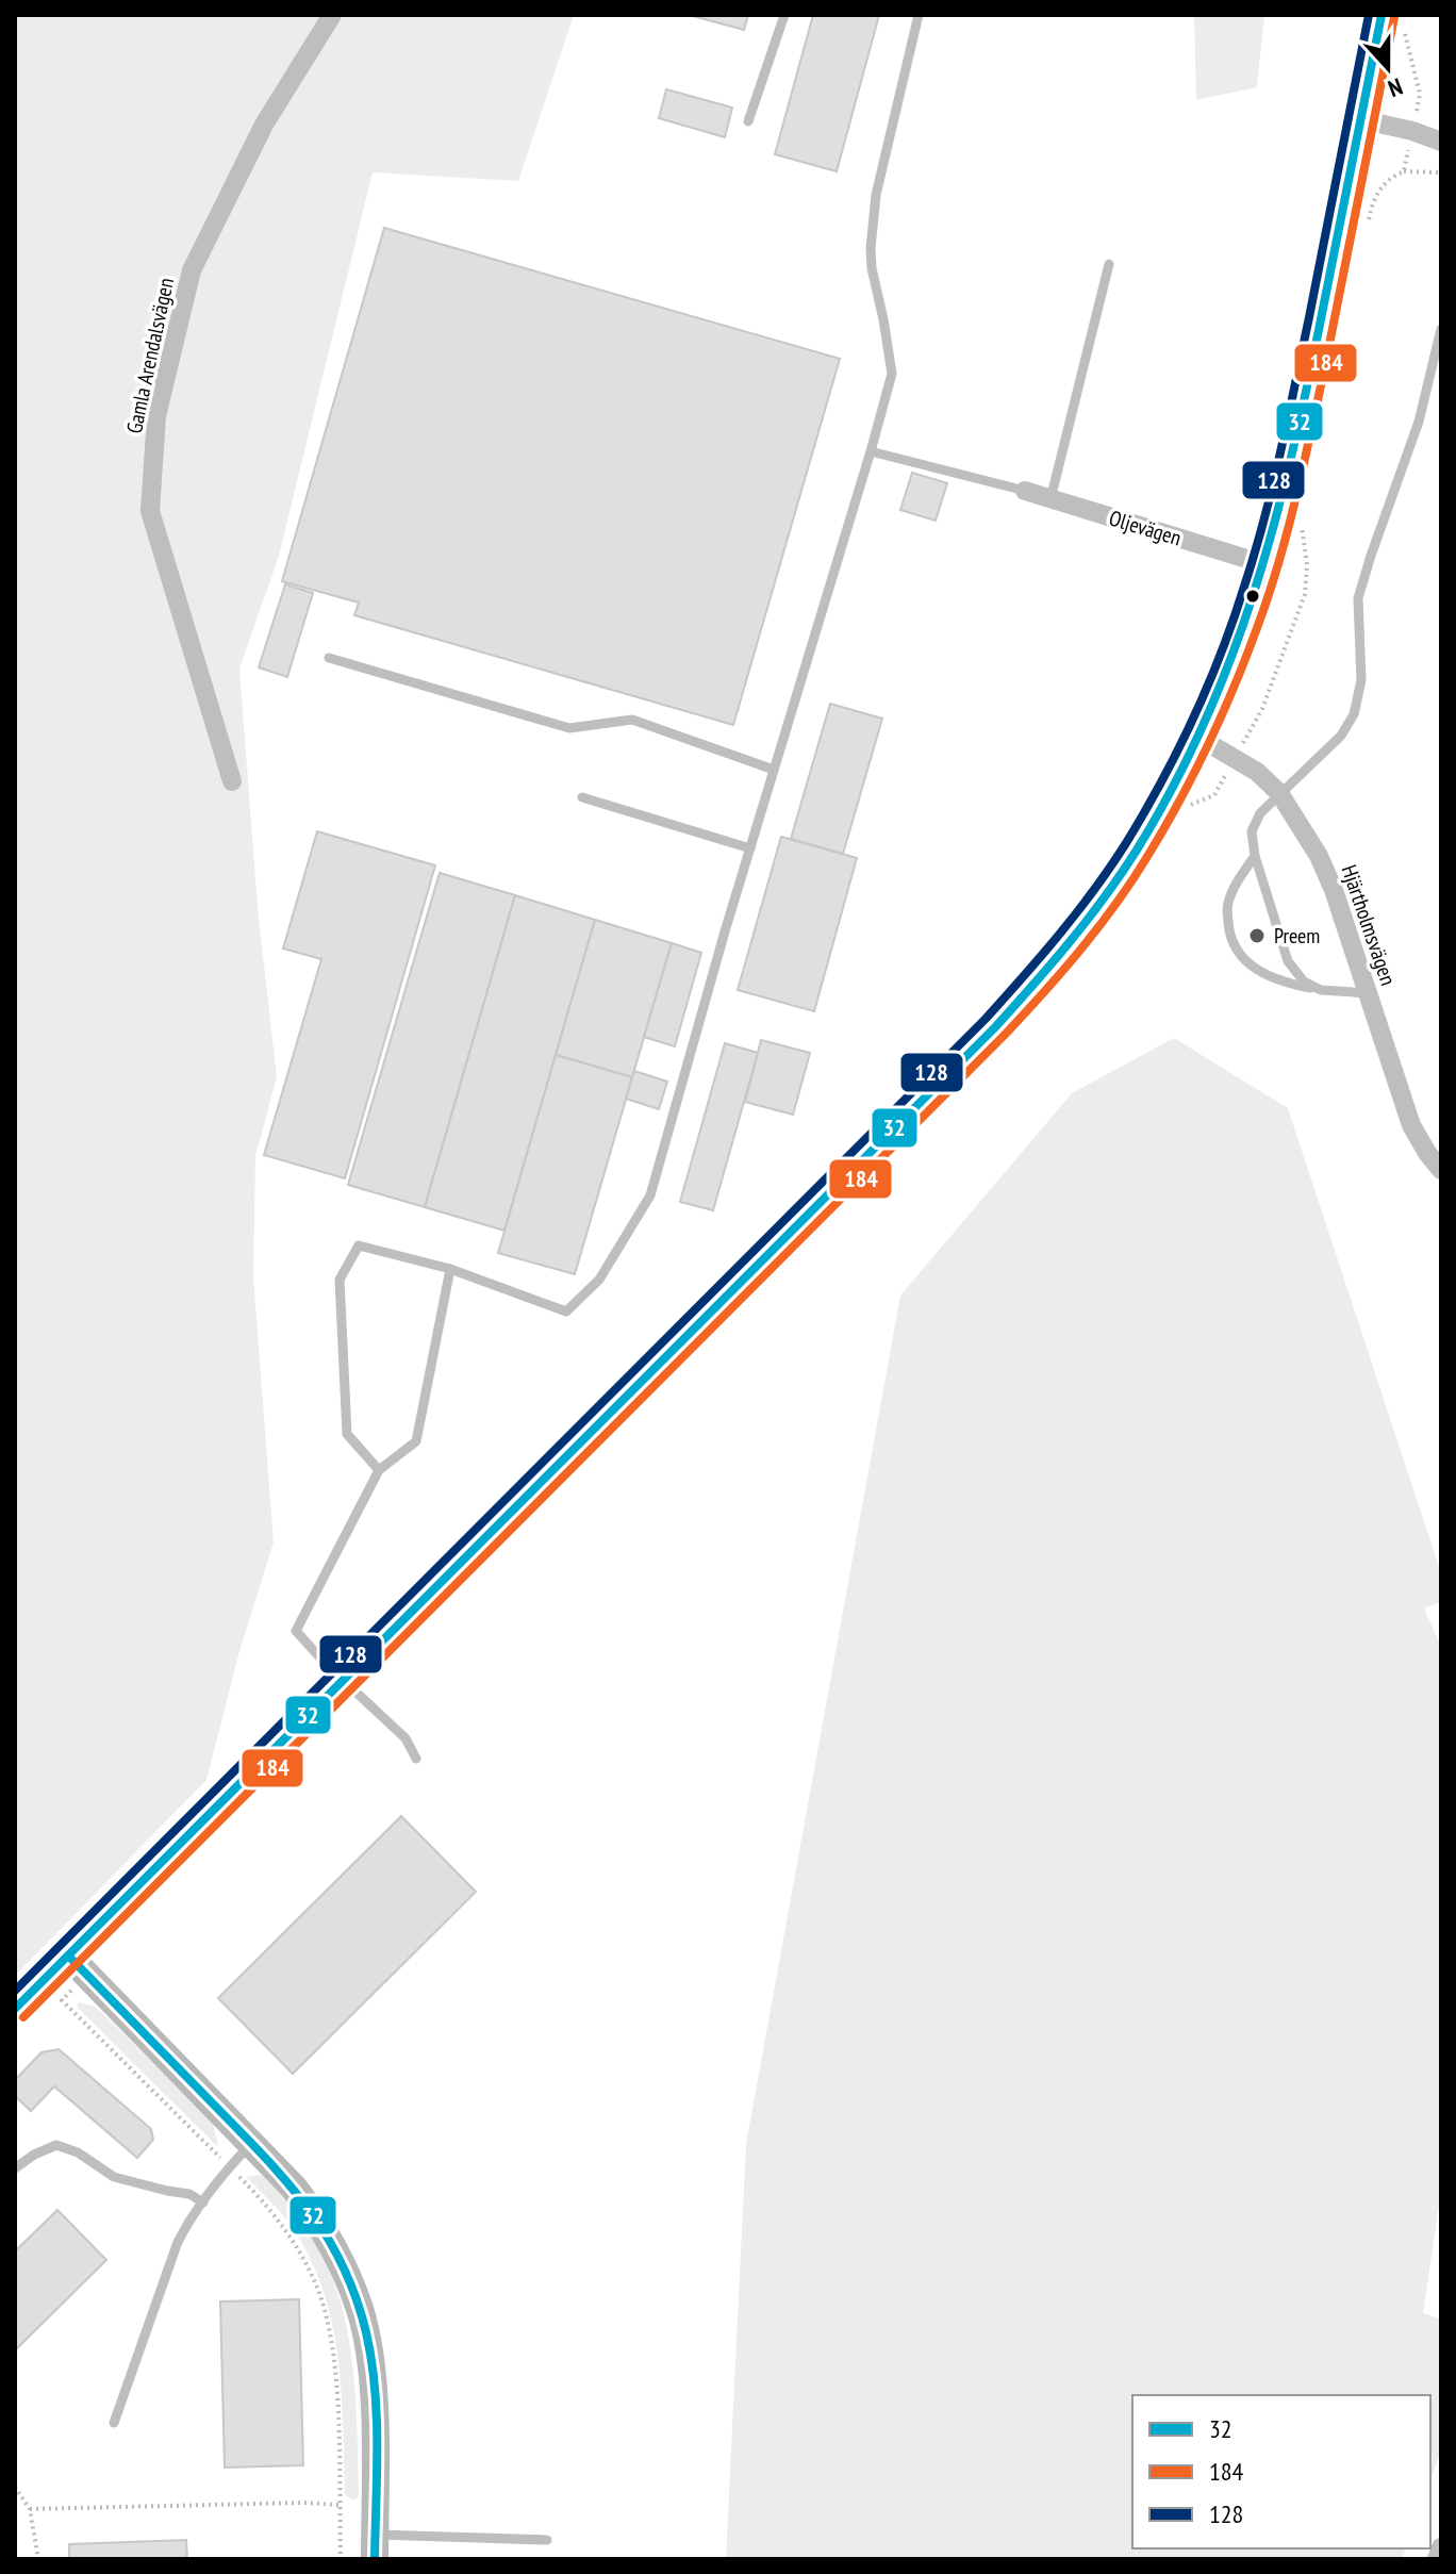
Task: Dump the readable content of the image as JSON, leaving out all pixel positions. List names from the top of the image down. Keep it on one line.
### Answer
{"streets":{"street":["Gamla Arendalsvägen","Oljevägen","Hjärtholmsvägen"]},"places":["Preem"],"lines":["transit line 32","transit line 128","transit line 184"],"legend":["32","184","128"],"north":"bottom"}
